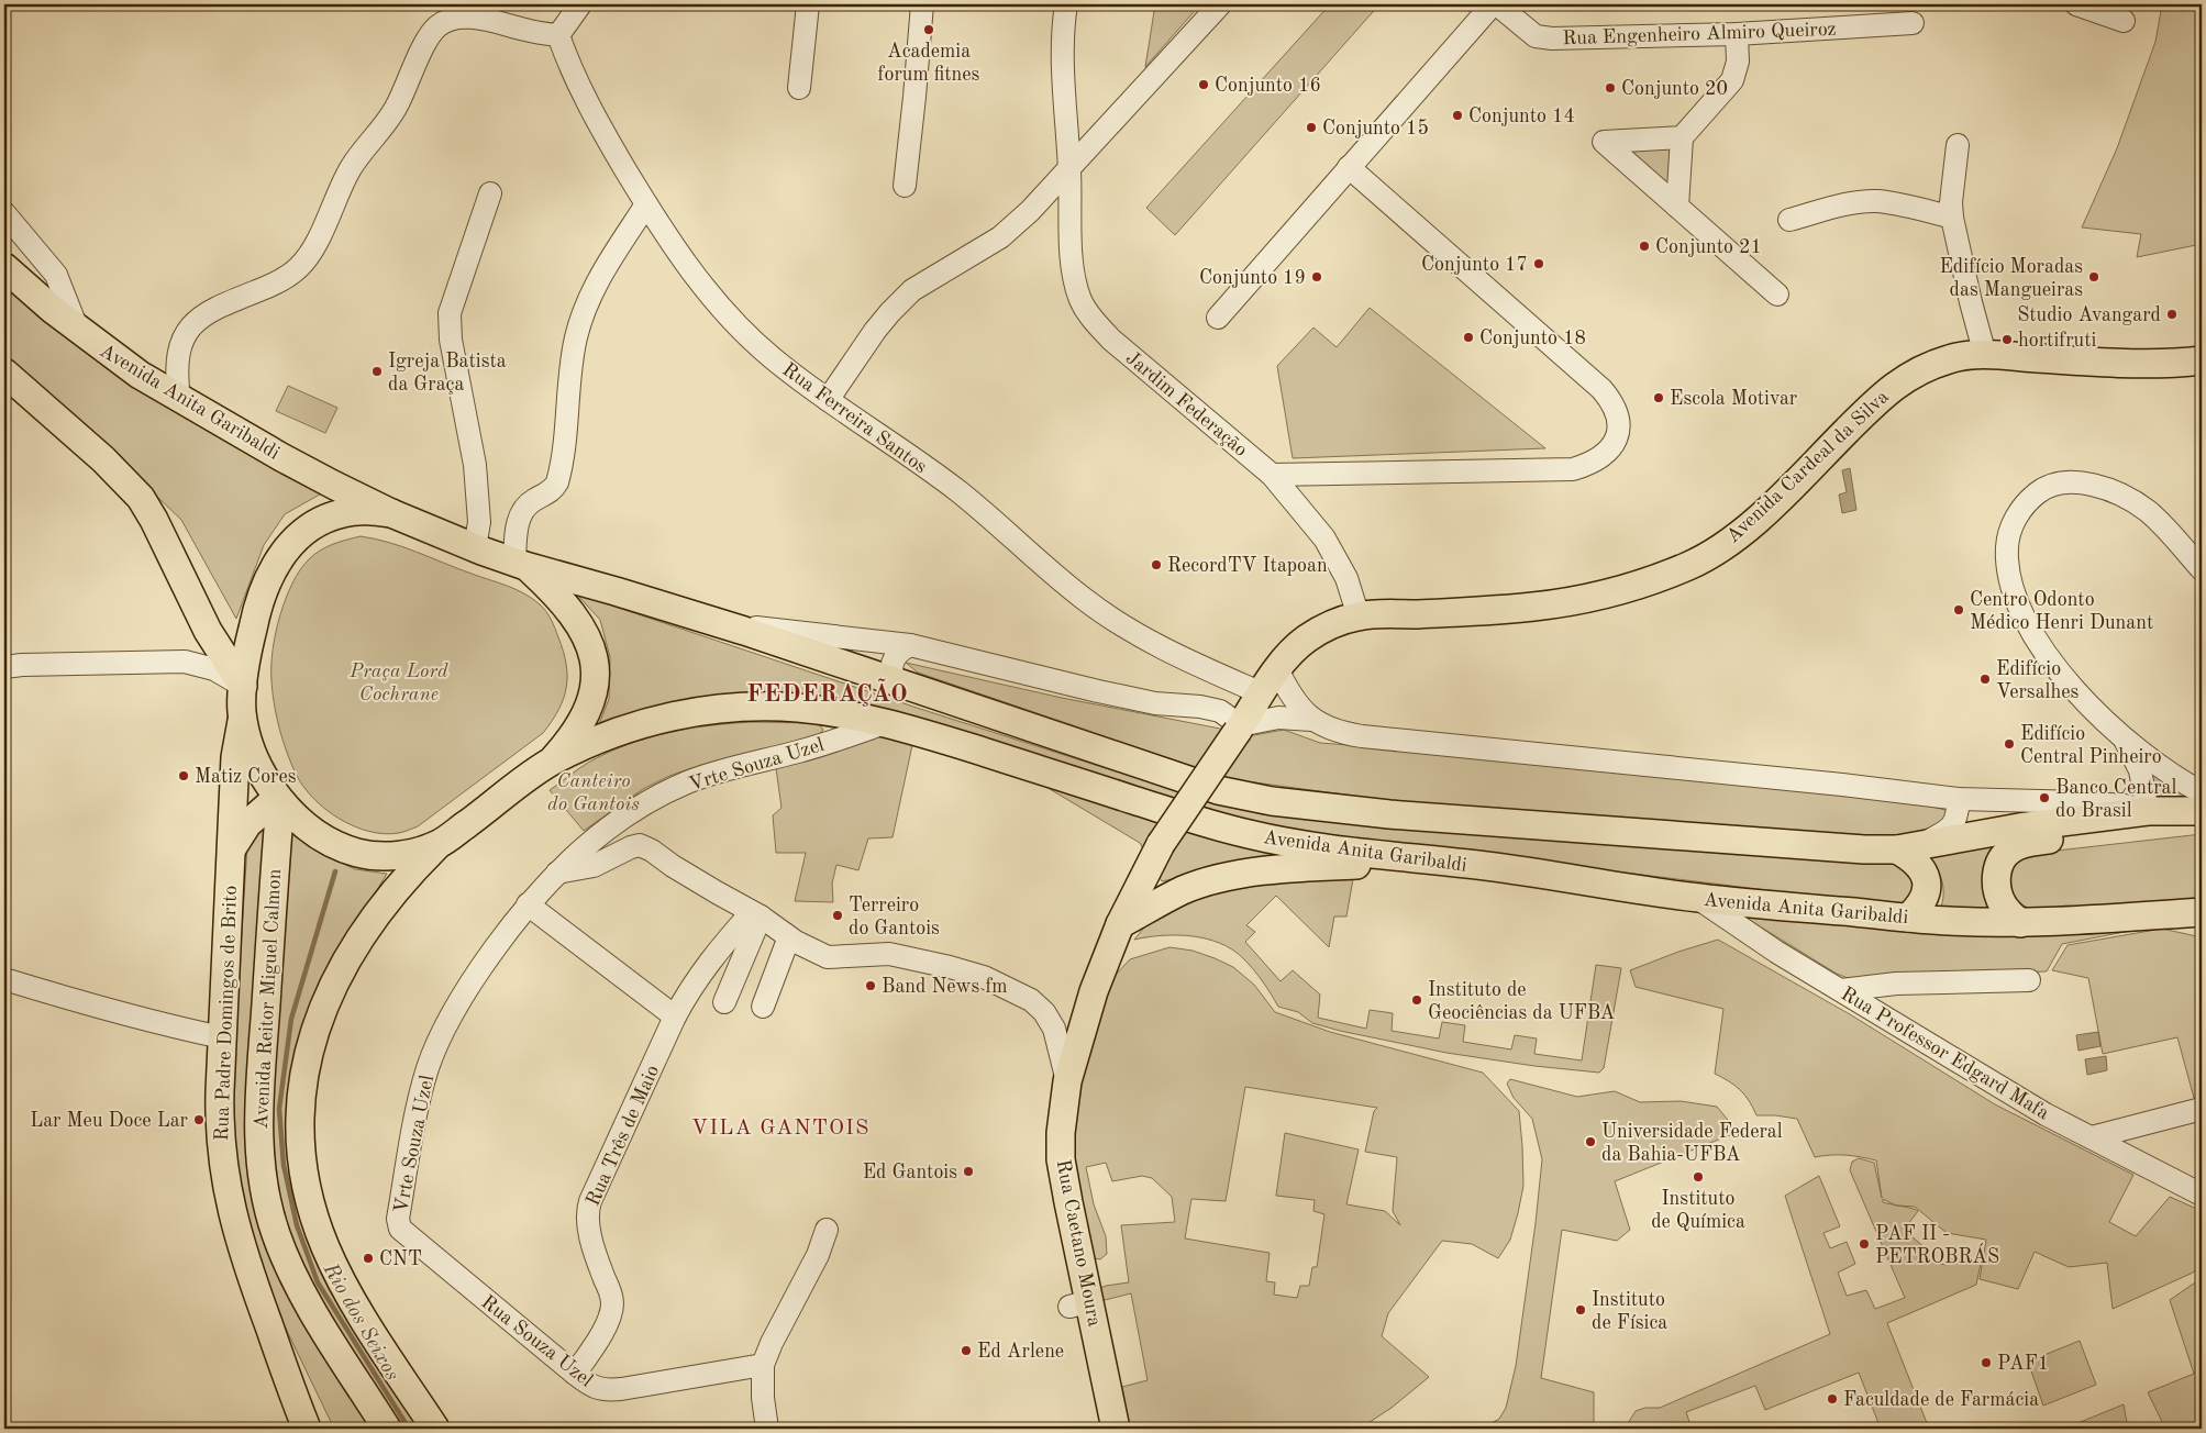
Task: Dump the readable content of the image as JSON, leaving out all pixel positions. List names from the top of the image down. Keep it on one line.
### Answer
{"streets":{"main road":["Avenida Anita Garibaldi","Avenida Cardeal da Silva","Avenida Reitor Miguel Calmon","Rua Padre Domingos de Brito","Rua Caetano Moura"],"street":["Rua Engenheiro Almiro Queiroz","Jardim Federação","Rua Ferreira Santos","Vrte Souza Uzel","Rua Professor Edgard Mafa","Rua Três de Maio","Rua Souza Uzel"]},"crossings":[["Avenida Anita Garibaldi","Rua Ferreira Santos"],["Avenida Anita Garibaldi","Avenida Cardeal da Silva"],["Avenida Anita Garibaldi","Vrte Souza Uzel"],["Avenida Anita Garibaldi","Avenida Reitor Miguel Calmon"],["Avenida Anita Garibaldi","Rua Padre Domingos de Brito"],["Avenida Anita Garibaldi","Rua Professor Edgard Mafa"],["Jardim Federação","Avenida Cardeal da Silva"],["Rua Ferreira Santos","Avenida Cardeal da Silva"],["Avenida Cardeal da Silva","Rua Caetano Moura"],["Vrte Souza Uzel","Rua Souza Uzel"],["Avenida Reitor Miguel Calmon","Rua Padre Domingos de Brito"],["Rua Três de Maio","Rua Souza Uzel"]],"districts":["FEDERAÇÃO","VILA GANTOIS"],"water":["Rio dos Seixos"],"parks":["Praça Lord Cochrane","Canteiro do Gantois"],"places":["Academia forum fitnes","Conjunto 16","Conjunto 20","Conjunto 14","Conjunto 15","Conjunto 21","Conjunto 17","Conjunto 19","Edifício Moradas das Mangueiras","Studio Avangard","Conjunto 18","hortifruti","Igreja Batista da Graça","Escola Motivar","RecordTV Itapoan","Centro Odonto Médico Henri Dunant","Edifício Versalhes","Edifício Central Pinheiro","Matiz Cores","Banco Central do Brasil","Terreiro do Gantois","Band News fm","Instituto de Geociências da UFBA","Lar Meu Doce Lar","Universidade Federal da Bahia-UFBA","Ed Gantois","Instituto de Química","PAF II - PETROBRÁS","CNT","Instituto de Física","Ed Arlene","PAF1","Faculdade de Farmácia"]}
